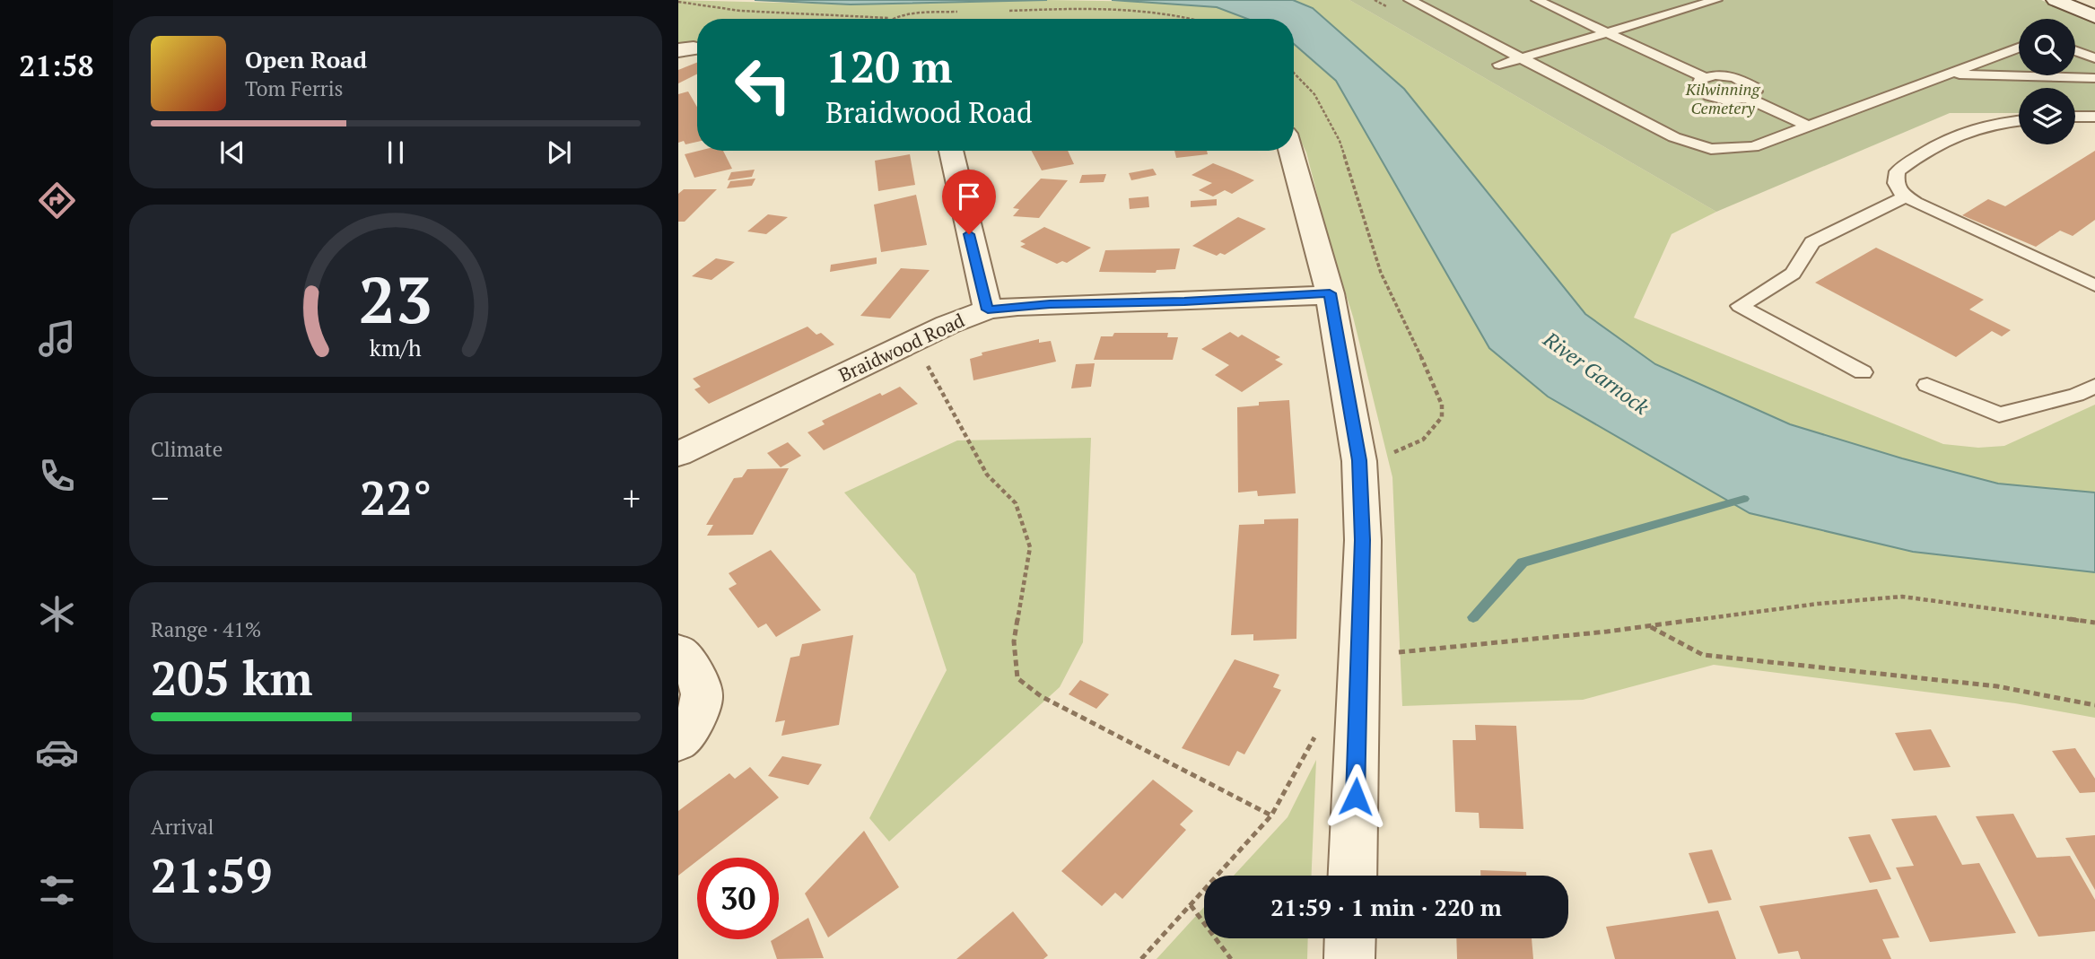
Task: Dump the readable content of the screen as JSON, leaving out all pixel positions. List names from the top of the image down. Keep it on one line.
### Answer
{"streets":{"street":["Braidwood Road"]},"water":["River Garnock"],"parks":["Kilwinning Cemetery"],"page":{"tabs":"21:58","turn":["120 m","Braidwood Road"],"song":["Open Road","Tom Ferris"],"tile":["Climate",["Range · 41%","205 km"],["Arrival","21:59"]],"heat":["−","22°","+"],"limit":"30","trip":"21:59 · 1 min · 220 m","gauge":["23","km/h"]}}
